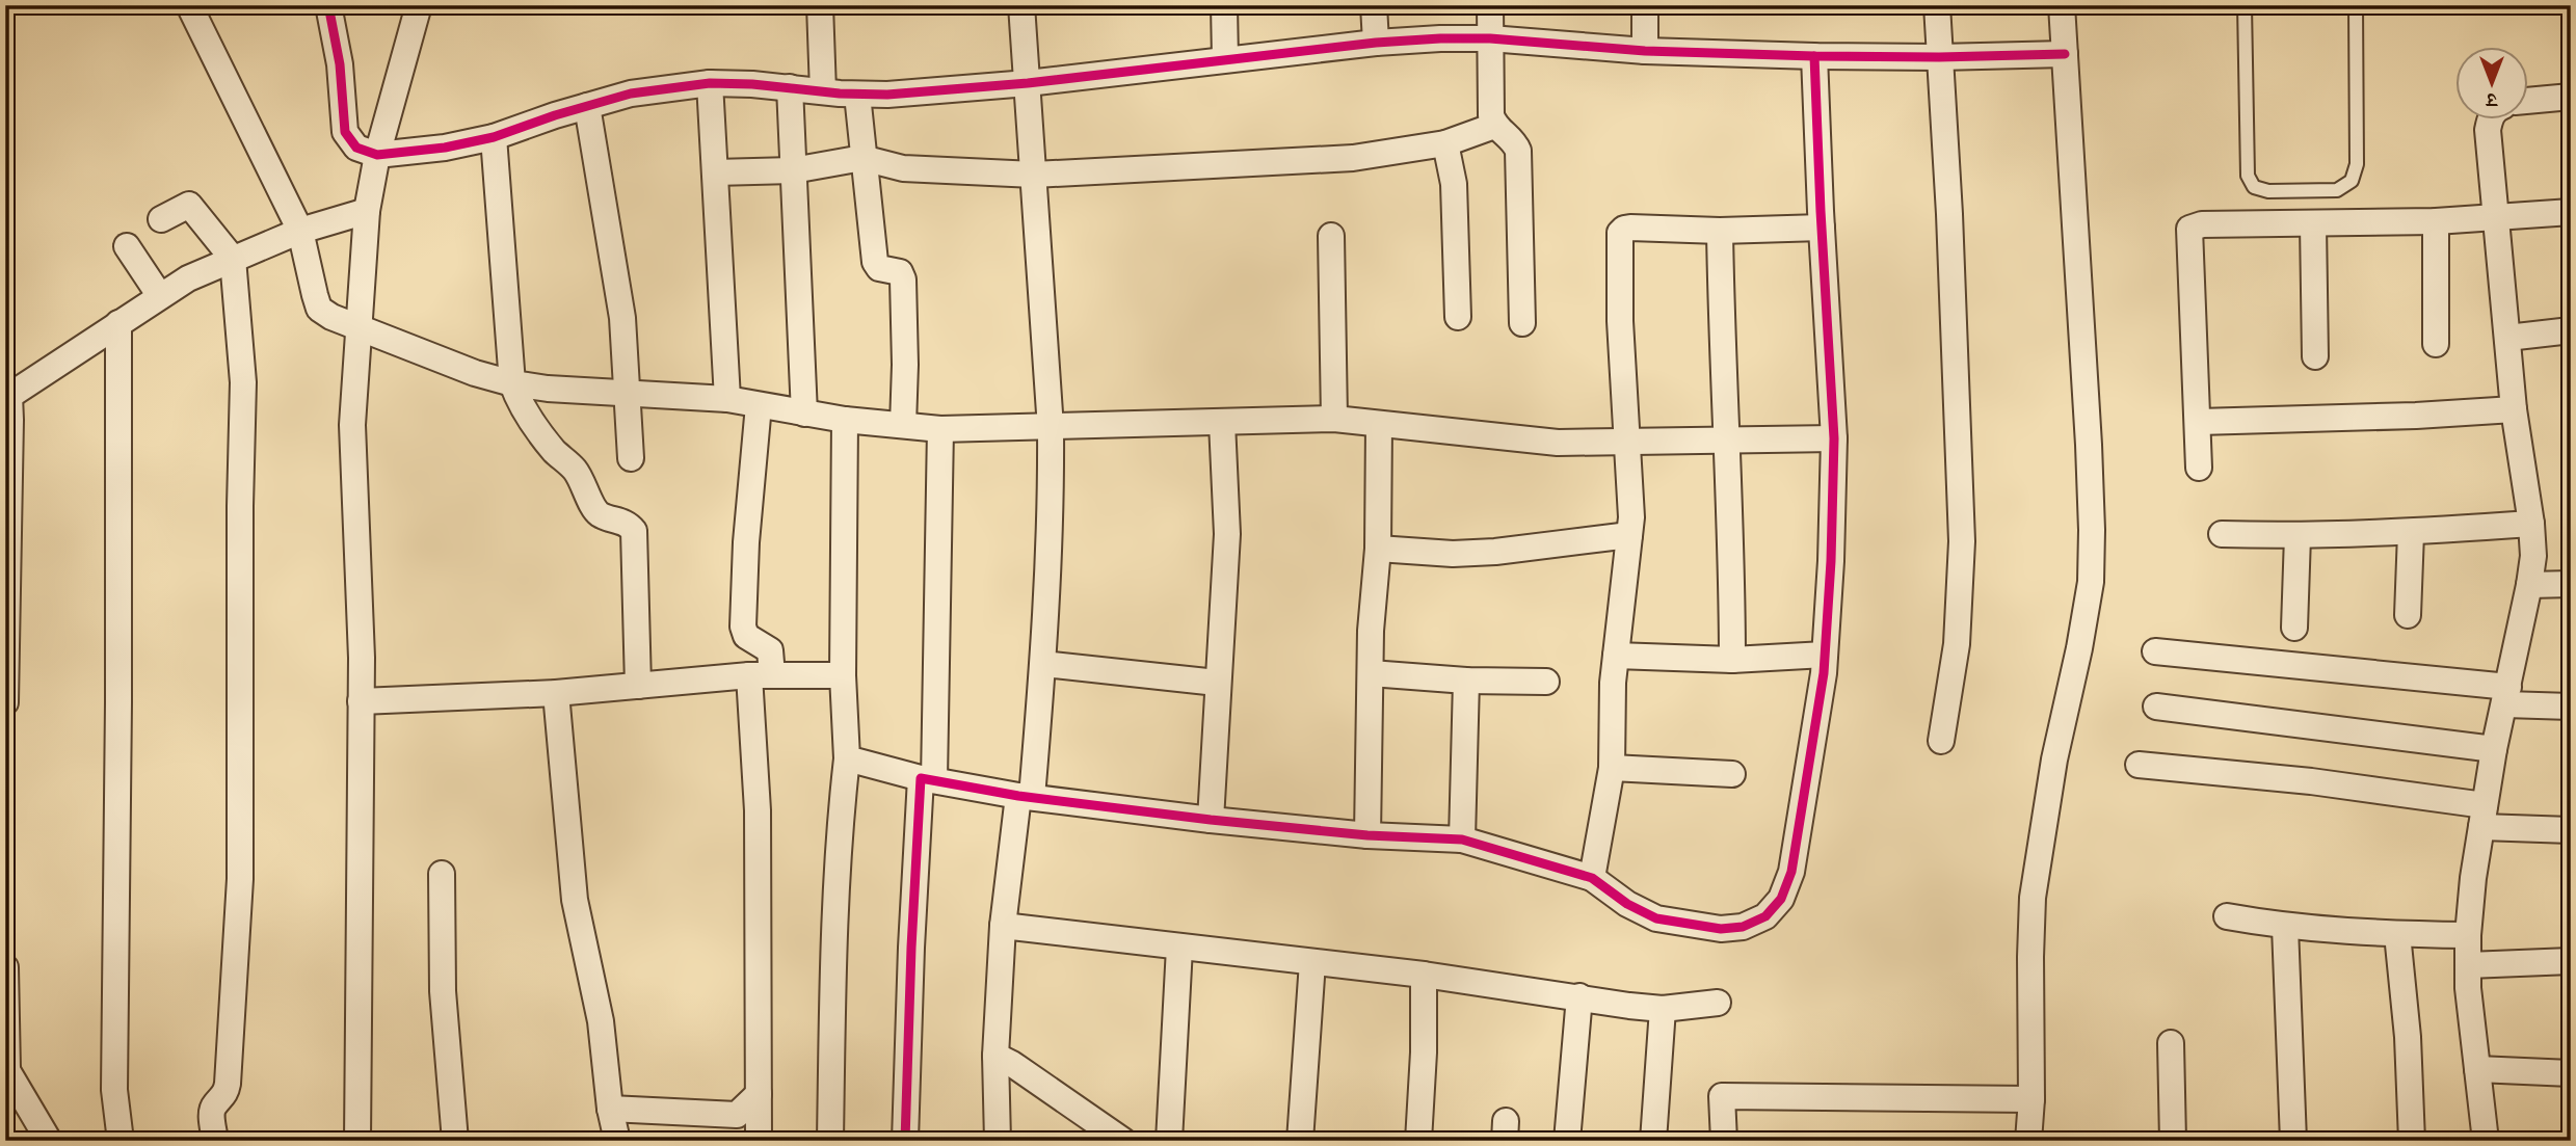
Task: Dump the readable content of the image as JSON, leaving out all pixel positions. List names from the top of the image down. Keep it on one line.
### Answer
{"north":"bottom"}
